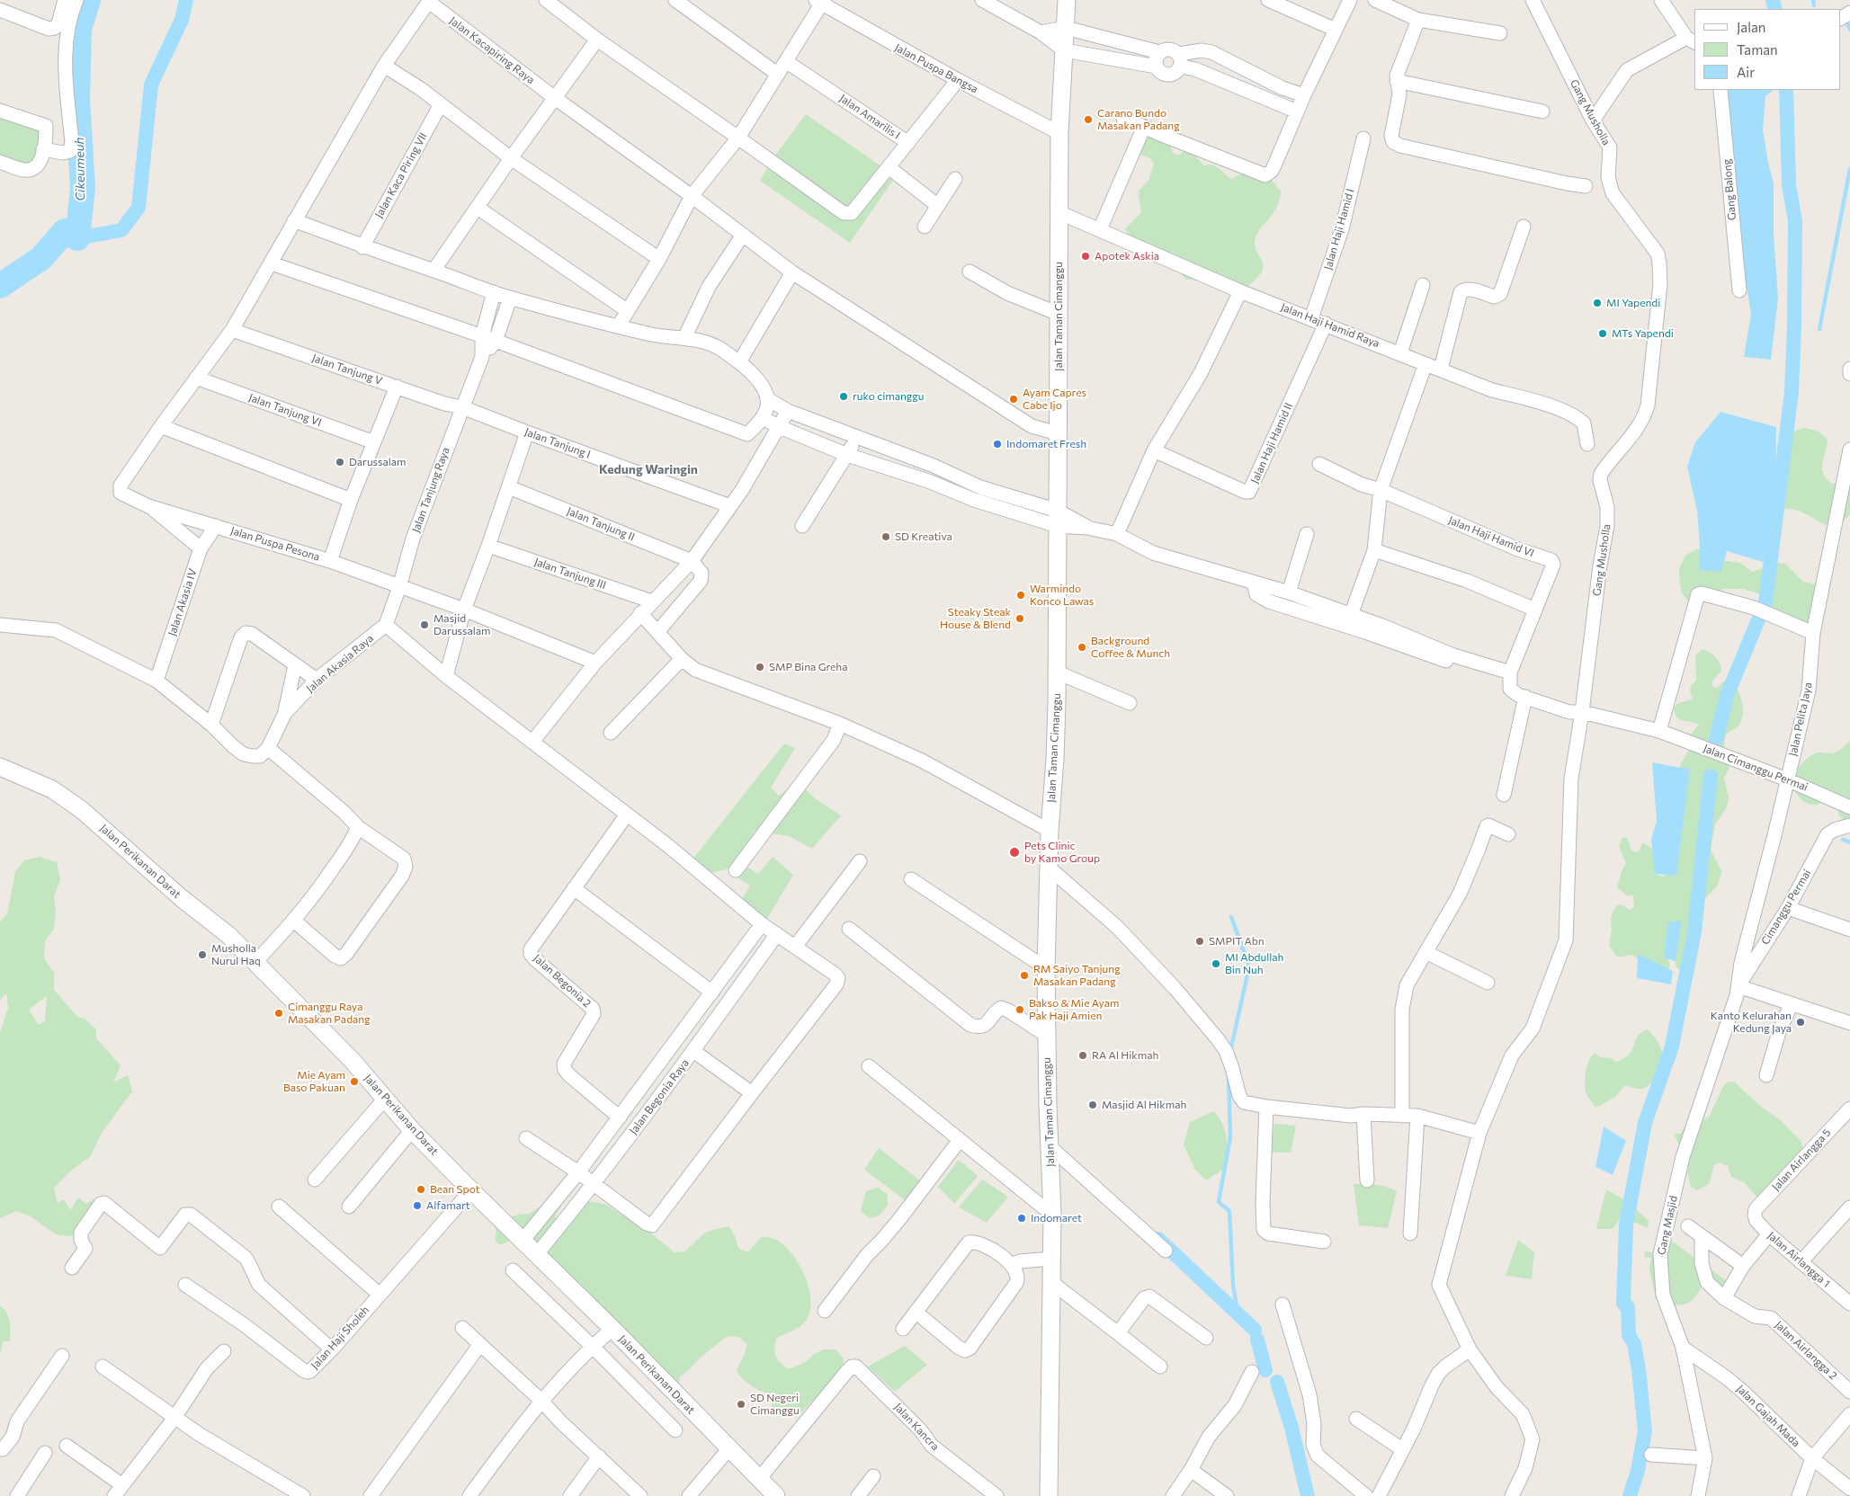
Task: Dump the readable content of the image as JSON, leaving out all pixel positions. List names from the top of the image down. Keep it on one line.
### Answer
{"streets":{"street":["Jalan Kacapiring Raya","Jalan Puspa Bangsa","Gang Musholla","Jalan Amarilis I","Jalan Kaca Piring VII","Gang Balong","Jalan Haji Hamid I","Jalan Taman Cimanggu","Jalan Haji Hamid Raya","Jalan Tanjung V","Jalan Tanjung VI","Jalan Tanjung I","Jalan Haji Hamid II","Jalan Tanjung Raya","Jalan Tanjung II","Jalan Haji Hamid VI","Jalan Puspa Pesona","Jalan Tanjung III","Jalan Akasia IV","Jalan Akasia Raya","Jalan Pelita Jaya","Jalan Cimanggu Permai","Jalan Perikanan Darat","Cimanggu Permai","Jalan Begonia 2","Jalan Begonia Raya","Jalan Airlangga 5","Gang Masjid","Jalan Airlangga 1","Jalan Haji Sholeh","Jalan Airlangga 2","Jalan Gajah Mada","Jalan Kancra"]},"crossings":[["Jalan Kacapiring Raya","Jalan Taman Cimanggu"],["Jalan Puspa Bangsa","Jalan Amarilis I"],["Jalan Puspa Bangsa","Jalan Taman Cimanggu"],["Gang Musholla","Jalan Cimanggu Permai"],["Jalan Haji Hamid I","Jalan Haji Hamid Raya"],["Jalan Taman Cimanggu","Jalan Haji Hamid Raya"],["Jalan Haji Hamid Raya","Jalan Haji Hamid II"],["Jalan Tanjung V","Jalan Tanjung I"],["Jalan Tanjung V","Jalan Tanjung Raya"],["Jalan Tanjung I","Jalan Tanjung Raya"],["Jalan Tanjung Raya","Jalan Puspa Pesona"],["Jalan Tanjung Raya","Jalan Akasia Raya"],["Jalan Puspa Pesona","Jalan Akasia IV"],["Jalan Pelita Jaya","Jalan Cimanggu Permai"],["Jalan Pelita Jaya","Cimanggu Permai"],["Jalan Pelita Jaya","Gang Masjid"],["Jalan Perikanan Darat","Jalan Begonia Raya"],["Jalan Perikanan Darat","Jalan Haji Sholeh"],["Jalan Perikanan Darat","Jalan Kancra"],["Cimanggu Permai","Gang Masjid"],["Jalan Begonia 2","Jalan Begonia Raya"],["Jalan Airlangga 5","Jalan Airlangga 1"],["Gang Masjid","Jalan Gajah Mada"]],"districts":["Kedung Waringin"],"water":["Cikeumeuh"],"places":["Carano Bundo Masakan Padang","Apotek Askia","MI Yapendi","MTs Yapendi","ruko cimanggu","Ayam Capres Cabe Ijo","Indomaret Fresh","Darussalam","SD Kreativa","Warmindo Konco Lawas","Steaky Steak House & Blend","Masjid Darussalam","Background Coffee & Munch","SMP Bina Greha","Pets Clinic by Kamo Group","SMPIT Abn","Musholla Nurul Haq","MI Abdullah Bin Nuh","RM Saiyo Tanjung Masakan Padang","Bakso & Mie Ayam Pak Haji Amien","Cimanggu Raya Masakan Padang","Kanto Kelurahan Kedung Jaya","RA Al Hikmah","Mie Ayam Baso Pakuan","Masjid Al Hikmah","Bean Spot","Alfamart","Indomaret","SD Negeri Cimanggu"],"legend":["Jalan","Taman","Air"]}
